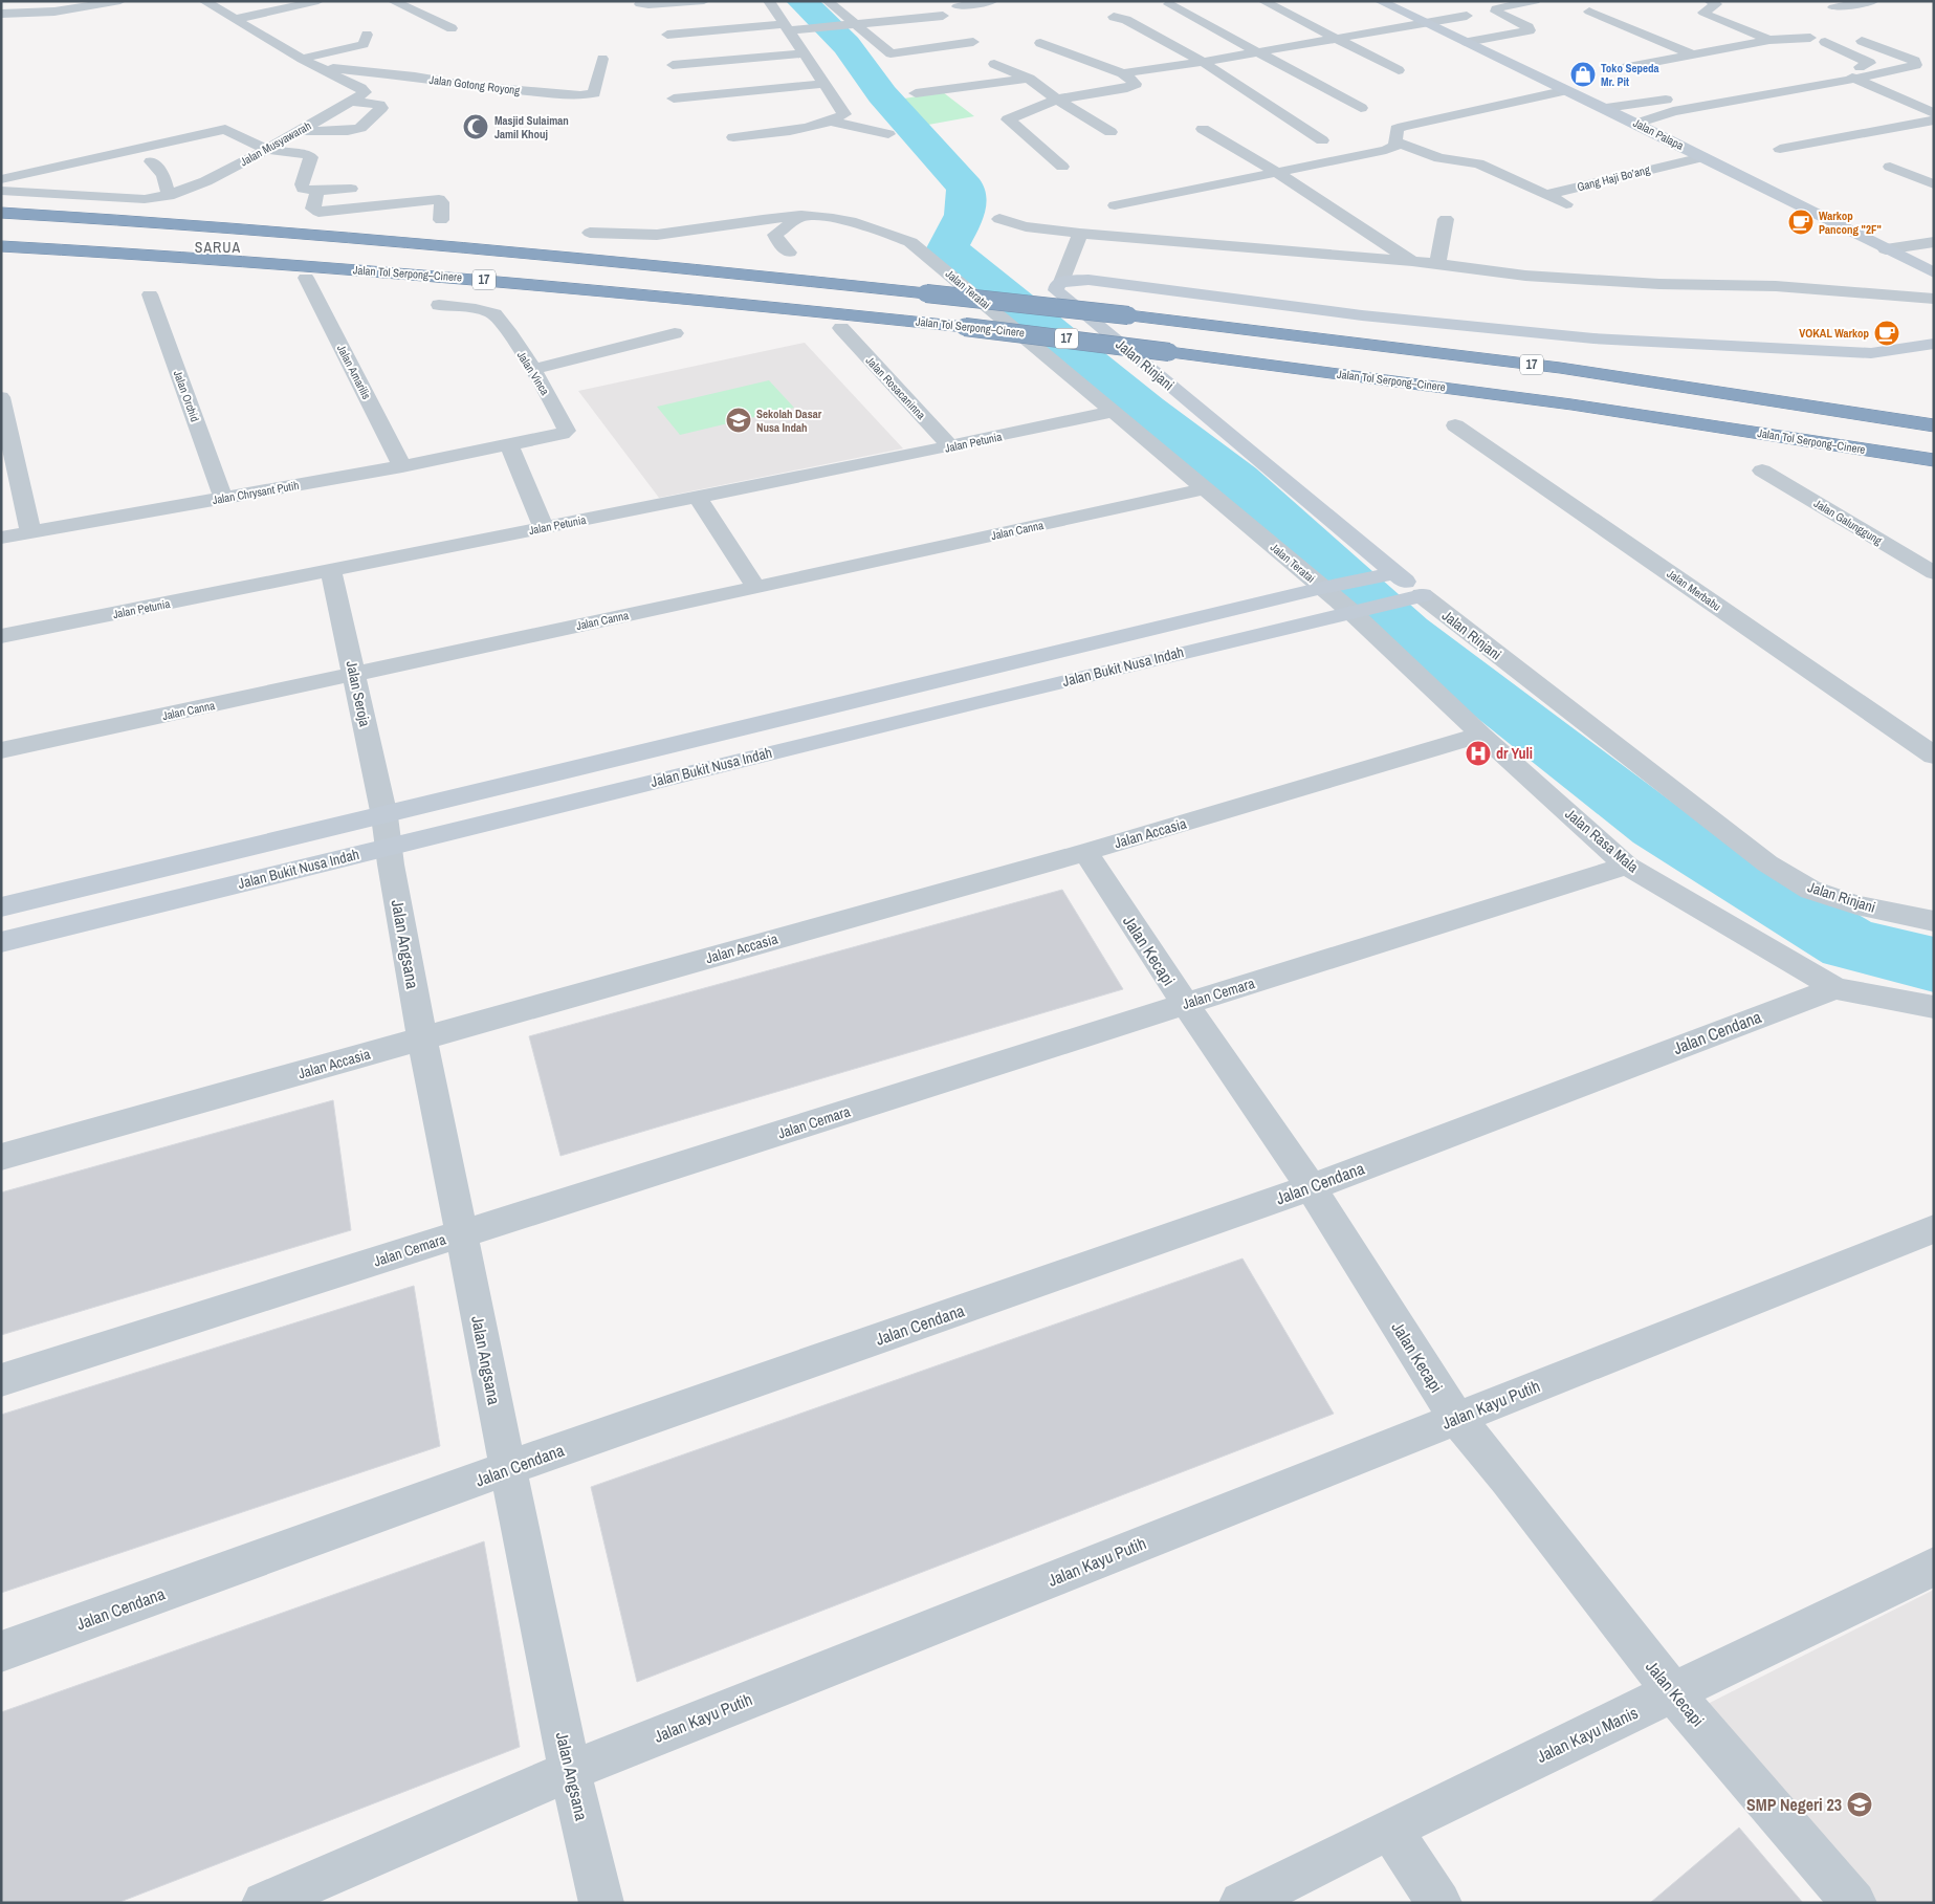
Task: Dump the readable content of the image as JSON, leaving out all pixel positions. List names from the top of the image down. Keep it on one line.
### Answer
{"streets":{"highway":["Jalan Tol Serpong–Cinere","17"],"street":["Jalan Gotong Royong","Jalan Palapa","Jalan Musyawarah","Gang Haji Bo’ang","Jalan Teratai","Jalan Rinjani","Jalan Amarilis","Jalan Vinca","Jalan Rosacaninna","Jalan Orchid","Jalan Petunia","Jalan Chrysant Putih","Jalan Galunggung","Jalan Canna","Jalan Merbabu","Jalan Bukit Nusa Indah","Jalan Seroja","Jalan Accasia","Jalan Rasa Mala","Jalan Angsana","Jalan Kecapi","Jalan Cemara","Jalan Cendana","Jalan Kayu Putih","Jalan Kayu Manis"]},"crossings":[["Jalan Palapa","Gang Haji Bo’ang"],["Jalan Teratai","Jalan Petunia"],["Jalan Teratai","Jalan Canna"],["Jalan Teratai","Jalan Bukit Nusa Indah"],["Jalan Teratai","Jalan Rasa Mala"],["Jalan Rinjani","Jalan Bukit Nusa Indah"],["Jalan Amarilis","Jalan Chrysant Putih"],["Jalan Vinca","Jalan Chrysant Putih"],["Jalan Rosacaninna","Jalan Petunia"],["Jalan Orchid","Jalan Chrysant Putih"],["Jalan Petunia","Jalan Seroja"],["Jalan Canna","Jalan Seroja"],["Jalan Bukit Nusa Indah","Jalan Seroja"],["Jalan Bukit Nusa Indah","Jalan Rasa Mala"],["Jalan Bukit Nusa Indah","Jalan Angsana"],["Jalan Seroja","Jalan Angsana"],["Jalan Accasia","Jalan Rasa Mala"],["Jalan Accasia","Jalan Angsana"],["Jalan Accasia","Jalan Kecapi"],["Jalan Rasa Mala","Jalan Cemara"],["Jalan Rasa Mala","Jalan Cendana"],["Jalan Angsana","Jalan Cemara"],["Jalan Angsana","Jalan Cendana"],["Jalan Angsana","Jalan Kayu Putih"],["Jalan Kecapi","Jalan Cemara"],["Jalan Kecapi","Jalan Cendana"],["Jalan Kecapi","Jalan Kayu Putih"],["Jalan Kecapi","Jalan Kayu Manis"]],"districts":["SARUA"],"places":{"shop":["Toko Sepeda Mr. Pit"],"mosque":["Masjid Sulaiman Jamil Khouj"],"cafe":["Warkop Pancong \"2F\"","VOKAL Warkop"],"school or university":["Sekolah Dasar Nusa Indah","SMP Negeri 23"],"hospital":["dr Yuli"]}}
